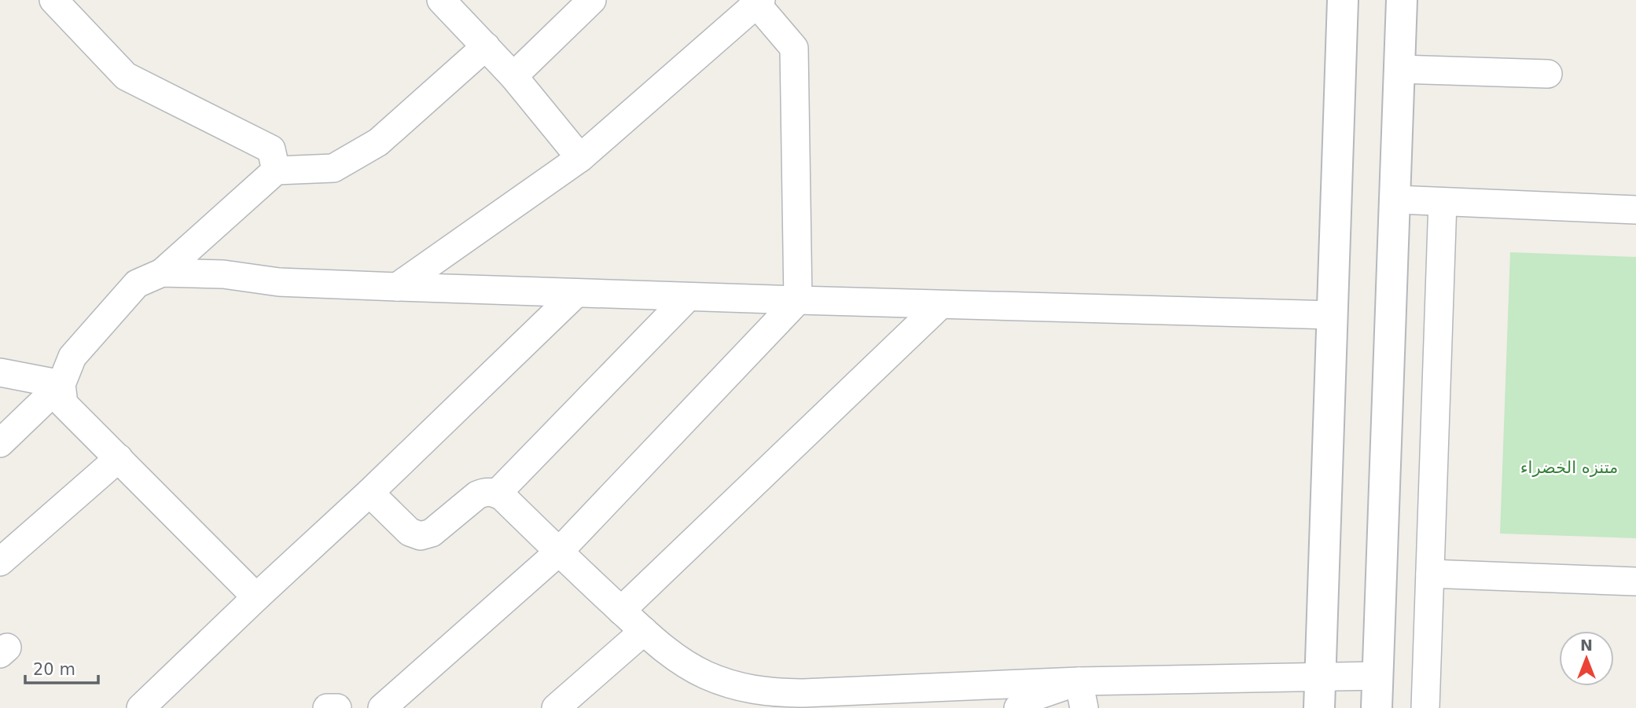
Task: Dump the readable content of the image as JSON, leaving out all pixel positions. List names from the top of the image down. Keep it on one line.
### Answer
{"parks":["متنزه الخضراء"],"scale_bar":"20 m","north":"top"}
